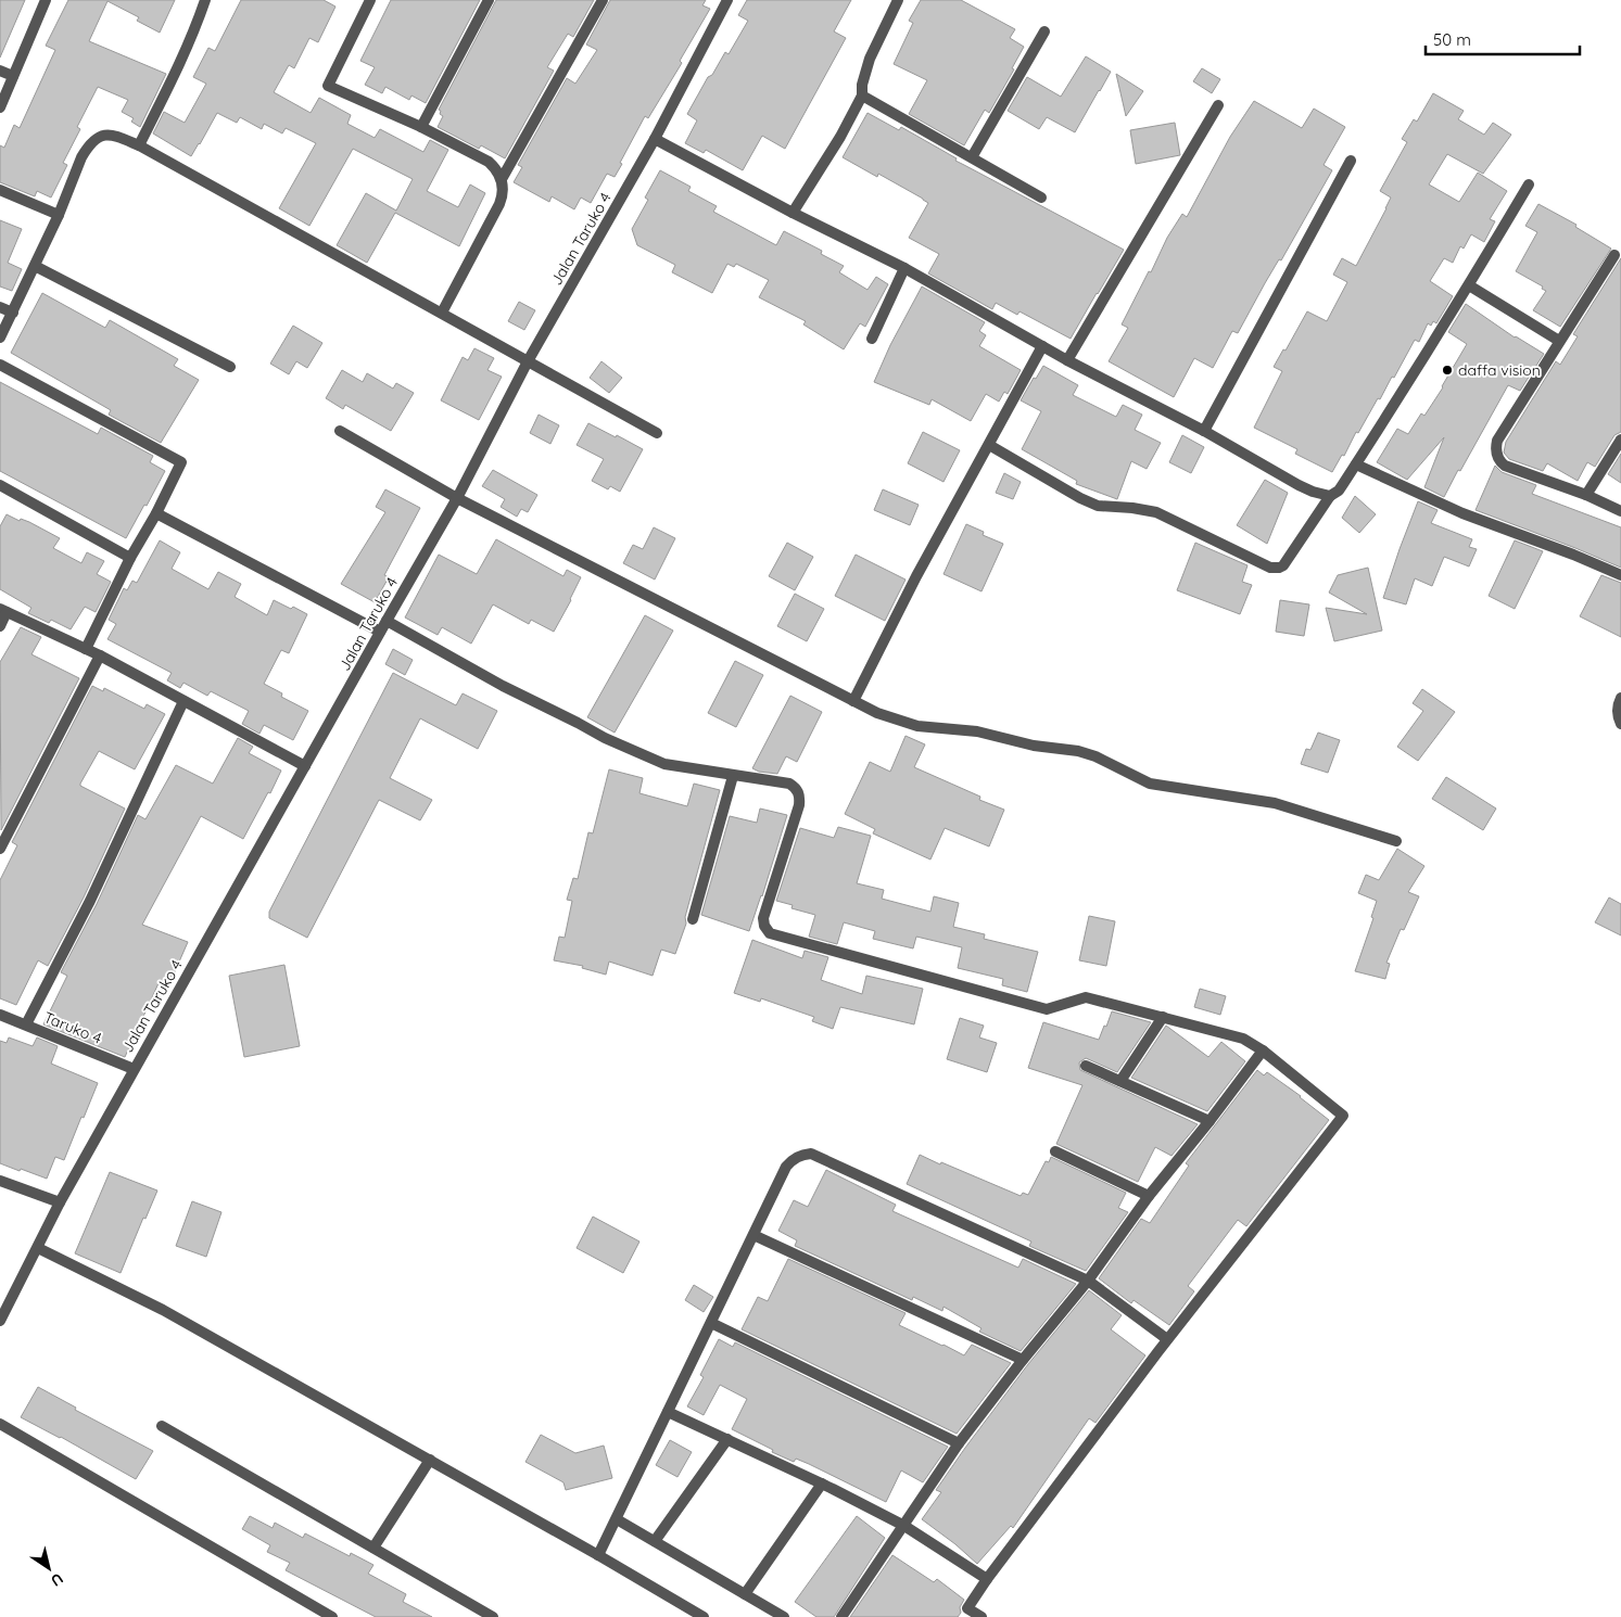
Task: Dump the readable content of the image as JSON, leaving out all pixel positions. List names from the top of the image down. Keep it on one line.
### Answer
{"streets":{"street":["Jalan Taruko 4","Taruko 4"]},"crossings":[["Jalan Taruko 4","Taruko 4"]],"places":["daffa vision"],"scale_bar":"50 m","north":"bottom right"}
